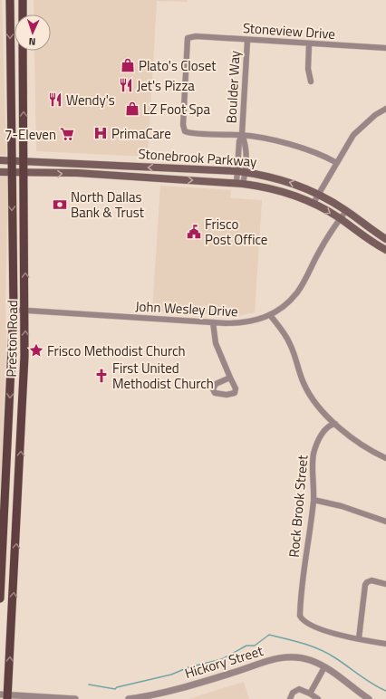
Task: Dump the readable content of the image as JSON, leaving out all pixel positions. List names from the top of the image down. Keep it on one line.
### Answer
{"streets":{"main road":["Stonebrook Parkway","Preston Road"],"street":["Stoneview Drive","Boulder Way","John Wesley Drive","Rock Brook Street","Hickory Street"]},"crossings":[["Stoneview Drive","Boulder Way"],["Boulder Way","Stonebrook Parkway"],["Stonebrook Parkway","John Wesley Drive"],["Stonebrook Parkway","Preston Road"],["John Wesley Drive","Preston Road"]],"places":{"shop":["Plato's Closet","LZ Foot Spa"],"restaurant":["Jet's Pizza","Wendy's"],"hospital":["PrimaCare"],"supermarket":["7-Eleven"],"bank":["North Dallas Bank & Trust"],"public building":["Frisco Post Office"],"place":["Frisco Methodist Church"],"church":["First United Methodist Church"]},"north":"bottom"}
